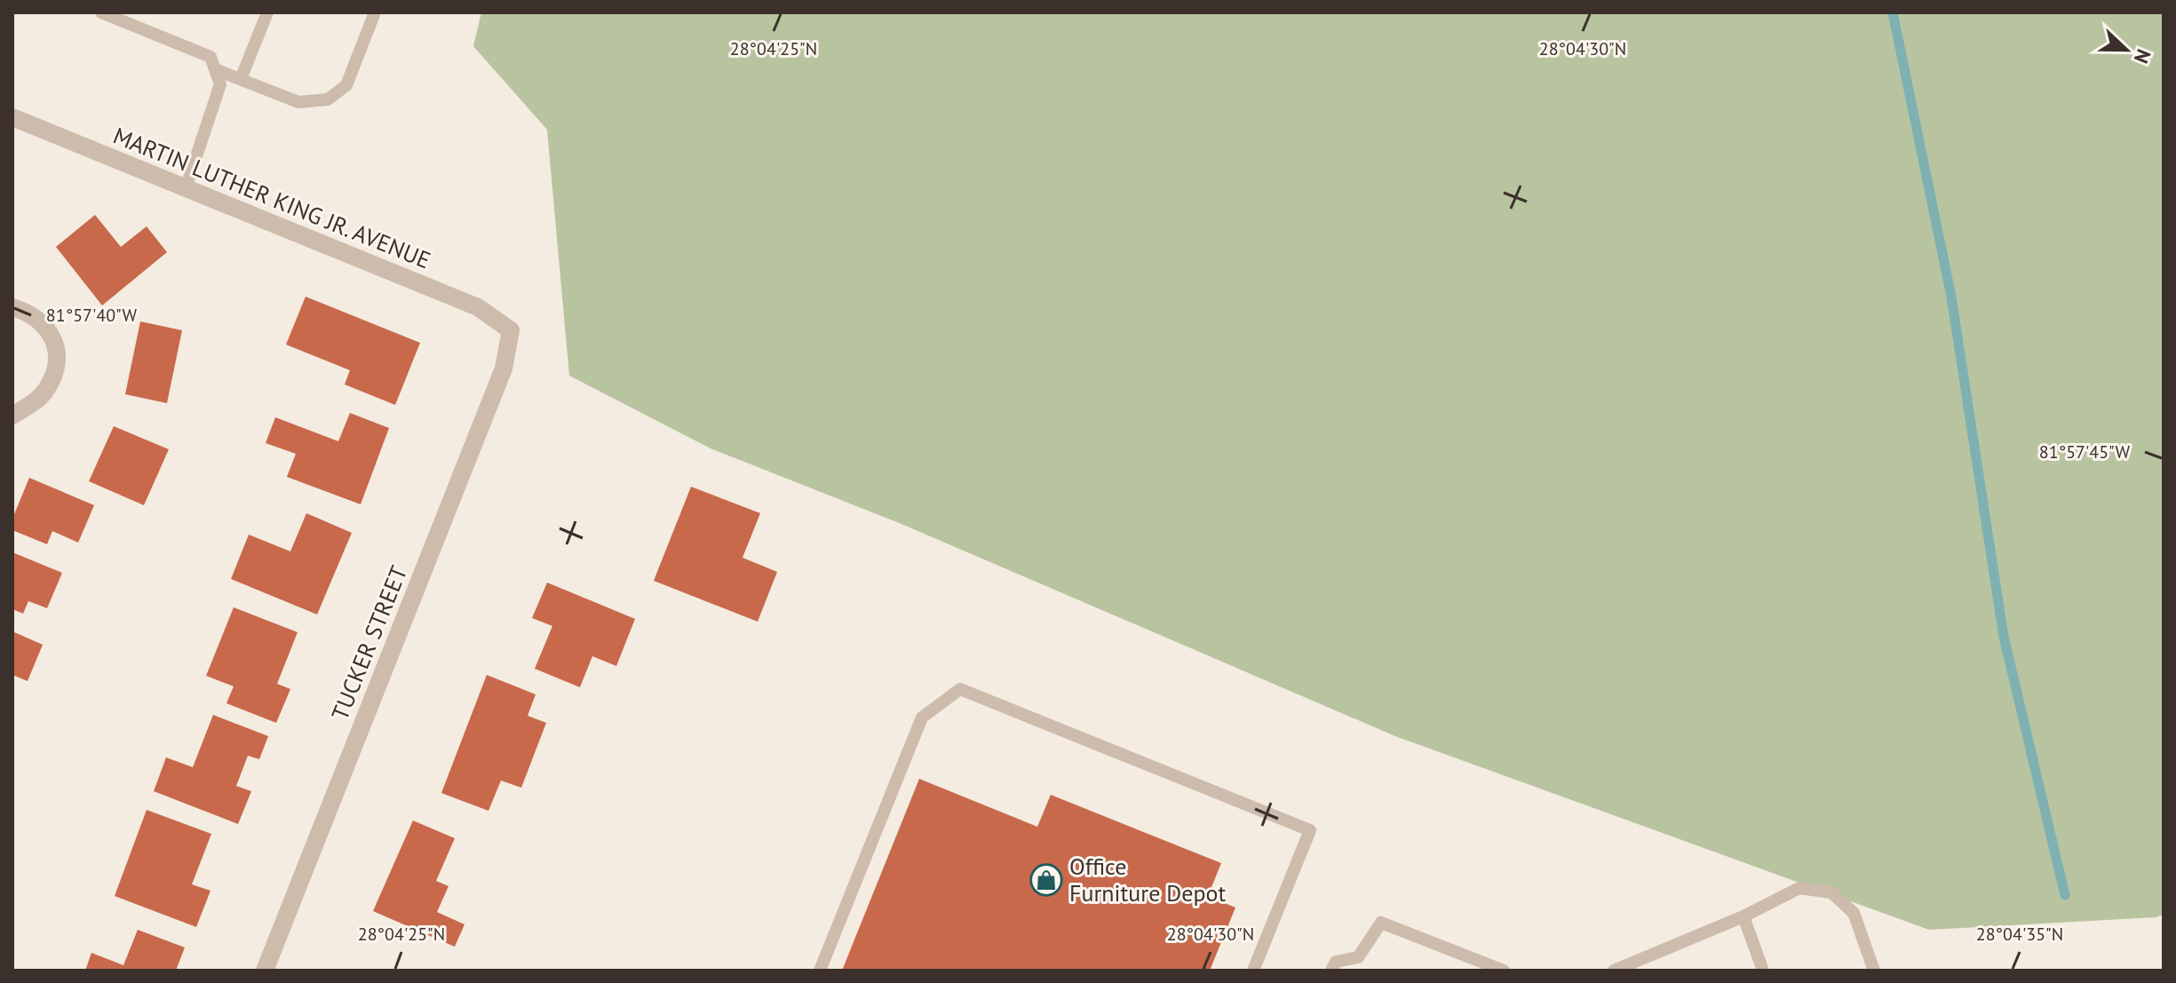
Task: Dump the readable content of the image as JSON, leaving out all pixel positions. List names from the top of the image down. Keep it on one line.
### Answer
{"streets":{"street":["MARTIN LUTHER KING JR. AVENUE","TUCKER STREET"]},"crossings":[["MARTIN LUTHER KING JR. AVENUE","TUCKER STREET"]],"places":{"shop":["Office Furniture Depot"]},"north":"right","coordinates":["28°04'25\"N","28°04'30\"N","81°57'40\"W","81°57'45\"W","28°04'35\"N"]}
